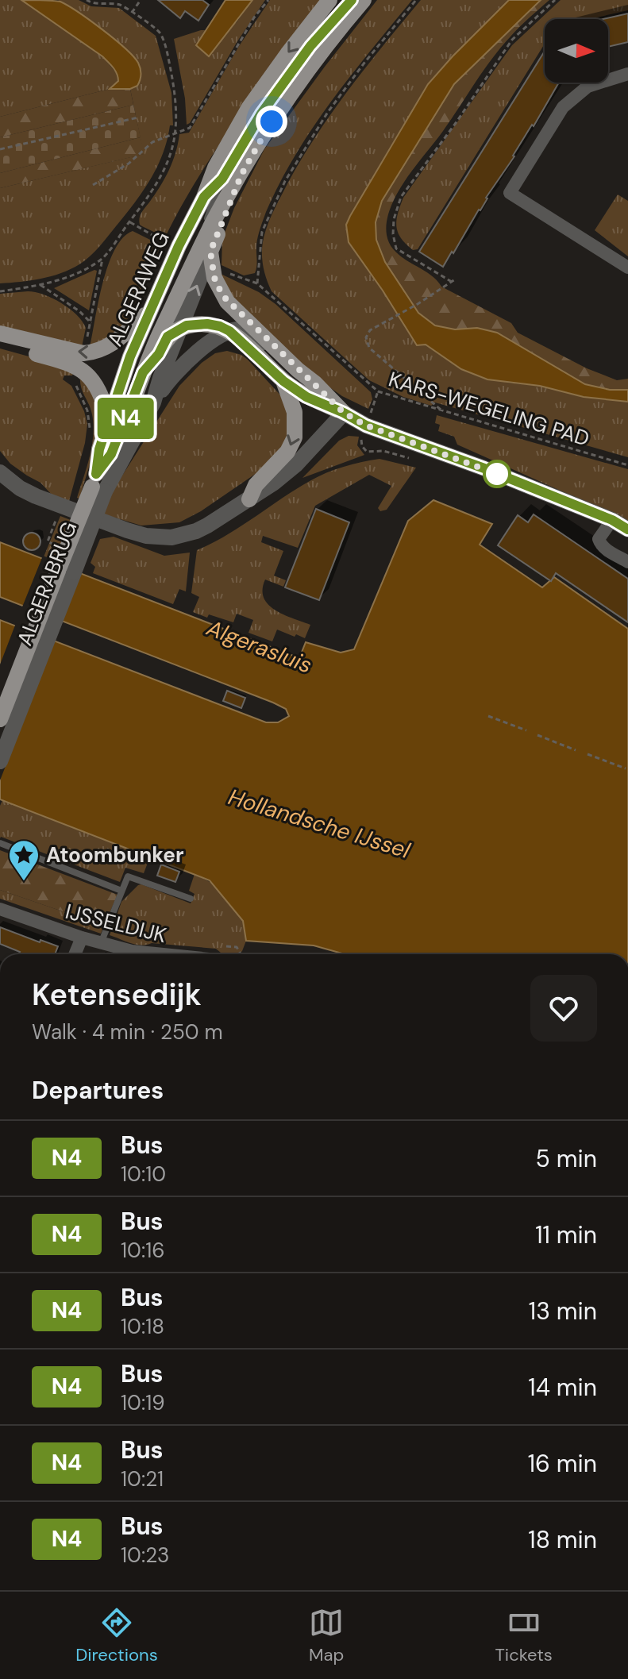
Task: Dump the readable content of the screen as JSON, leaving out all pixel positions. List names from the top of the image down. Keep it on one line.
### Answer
{"streets":{"main road":["ALGERAWEG","ALGERABRUG"],"street":["IJSSELDIJK"],"path":["KARS-WEGELING PAD"]},"crossings":[["ALGERAWEG","ALGERABRUG"]],"water":["Algerasluis","Hollandsche IJssel"],"places":{"place":["Atoombunker"]},"lines":["bus line N4"],"north":"right","page":{"on_map":"N4","heading":[["Ketensedijk","Walk · 4 min · 250 m"],"Departures"],"list":[{"mark":"N4","name":"Bus","note":"10:10","value":"5 min"},{"mark":"N4","name":"Bus","note":"10:16","value":"11 min"},{"mark":"N4","name":"Bus","note":"10:18","value":"13 min"},{"mark":"N4","name":"Bus","note":"10:19","value":"14 min"},{"mark":"N4","name":"Bus","note":"10:21","value":"16 min"},{"mark":"N4","name":"Bus","note":"10:23","value":"18 min"}],"tabs":["Directions","Map","Tickets"]}}
